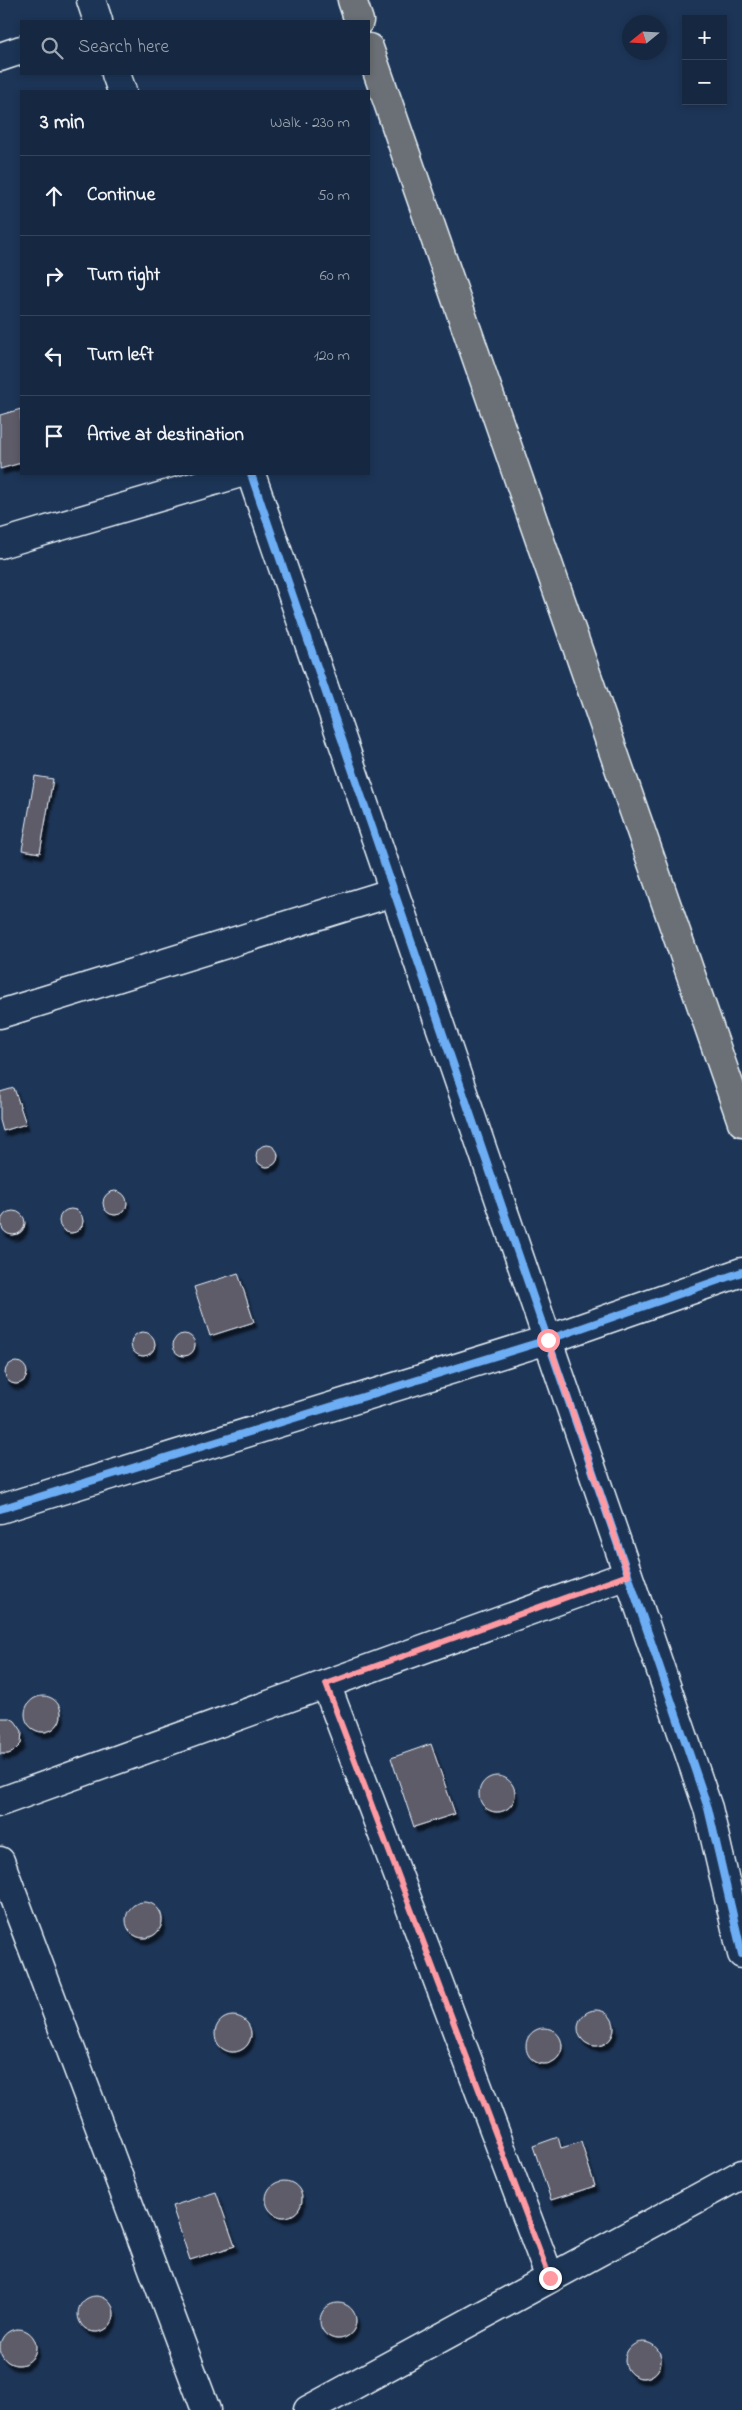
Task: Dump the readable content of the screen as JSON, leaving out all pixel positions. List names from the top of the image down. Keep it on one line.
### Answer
{"north":"left","page":{"map_buttons":["+","−"],"search":"Search here","heading":["3 min","Walk · 230 m"],"list":[["Continue","50 m"],["Turn right","60 m"],["Turn left","120 m"],"Arrive at destination"]}}
